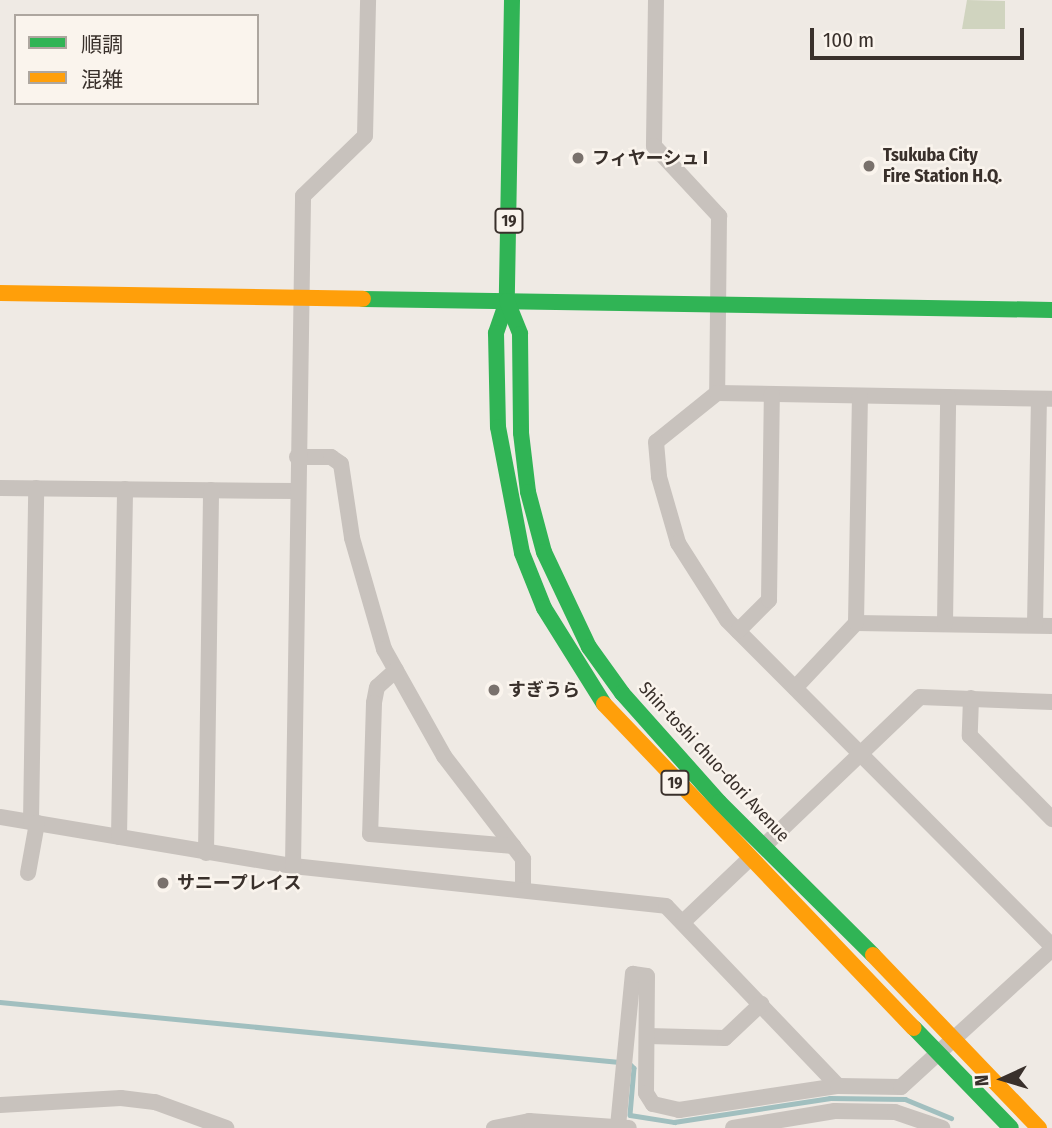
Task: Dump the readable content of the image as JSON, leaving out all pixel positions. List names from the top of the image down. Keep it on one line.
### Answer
{"streets":{"main road":["19","Shin-toshi chuo-dori Avenue"]},"places":["フィヤーシュ I","Tsukuba City Fire Station H.Q.","すぎうら","サニープレイス"],"legend":["順調","混雑"],"scale_bar":"100 m","north":"left"}
